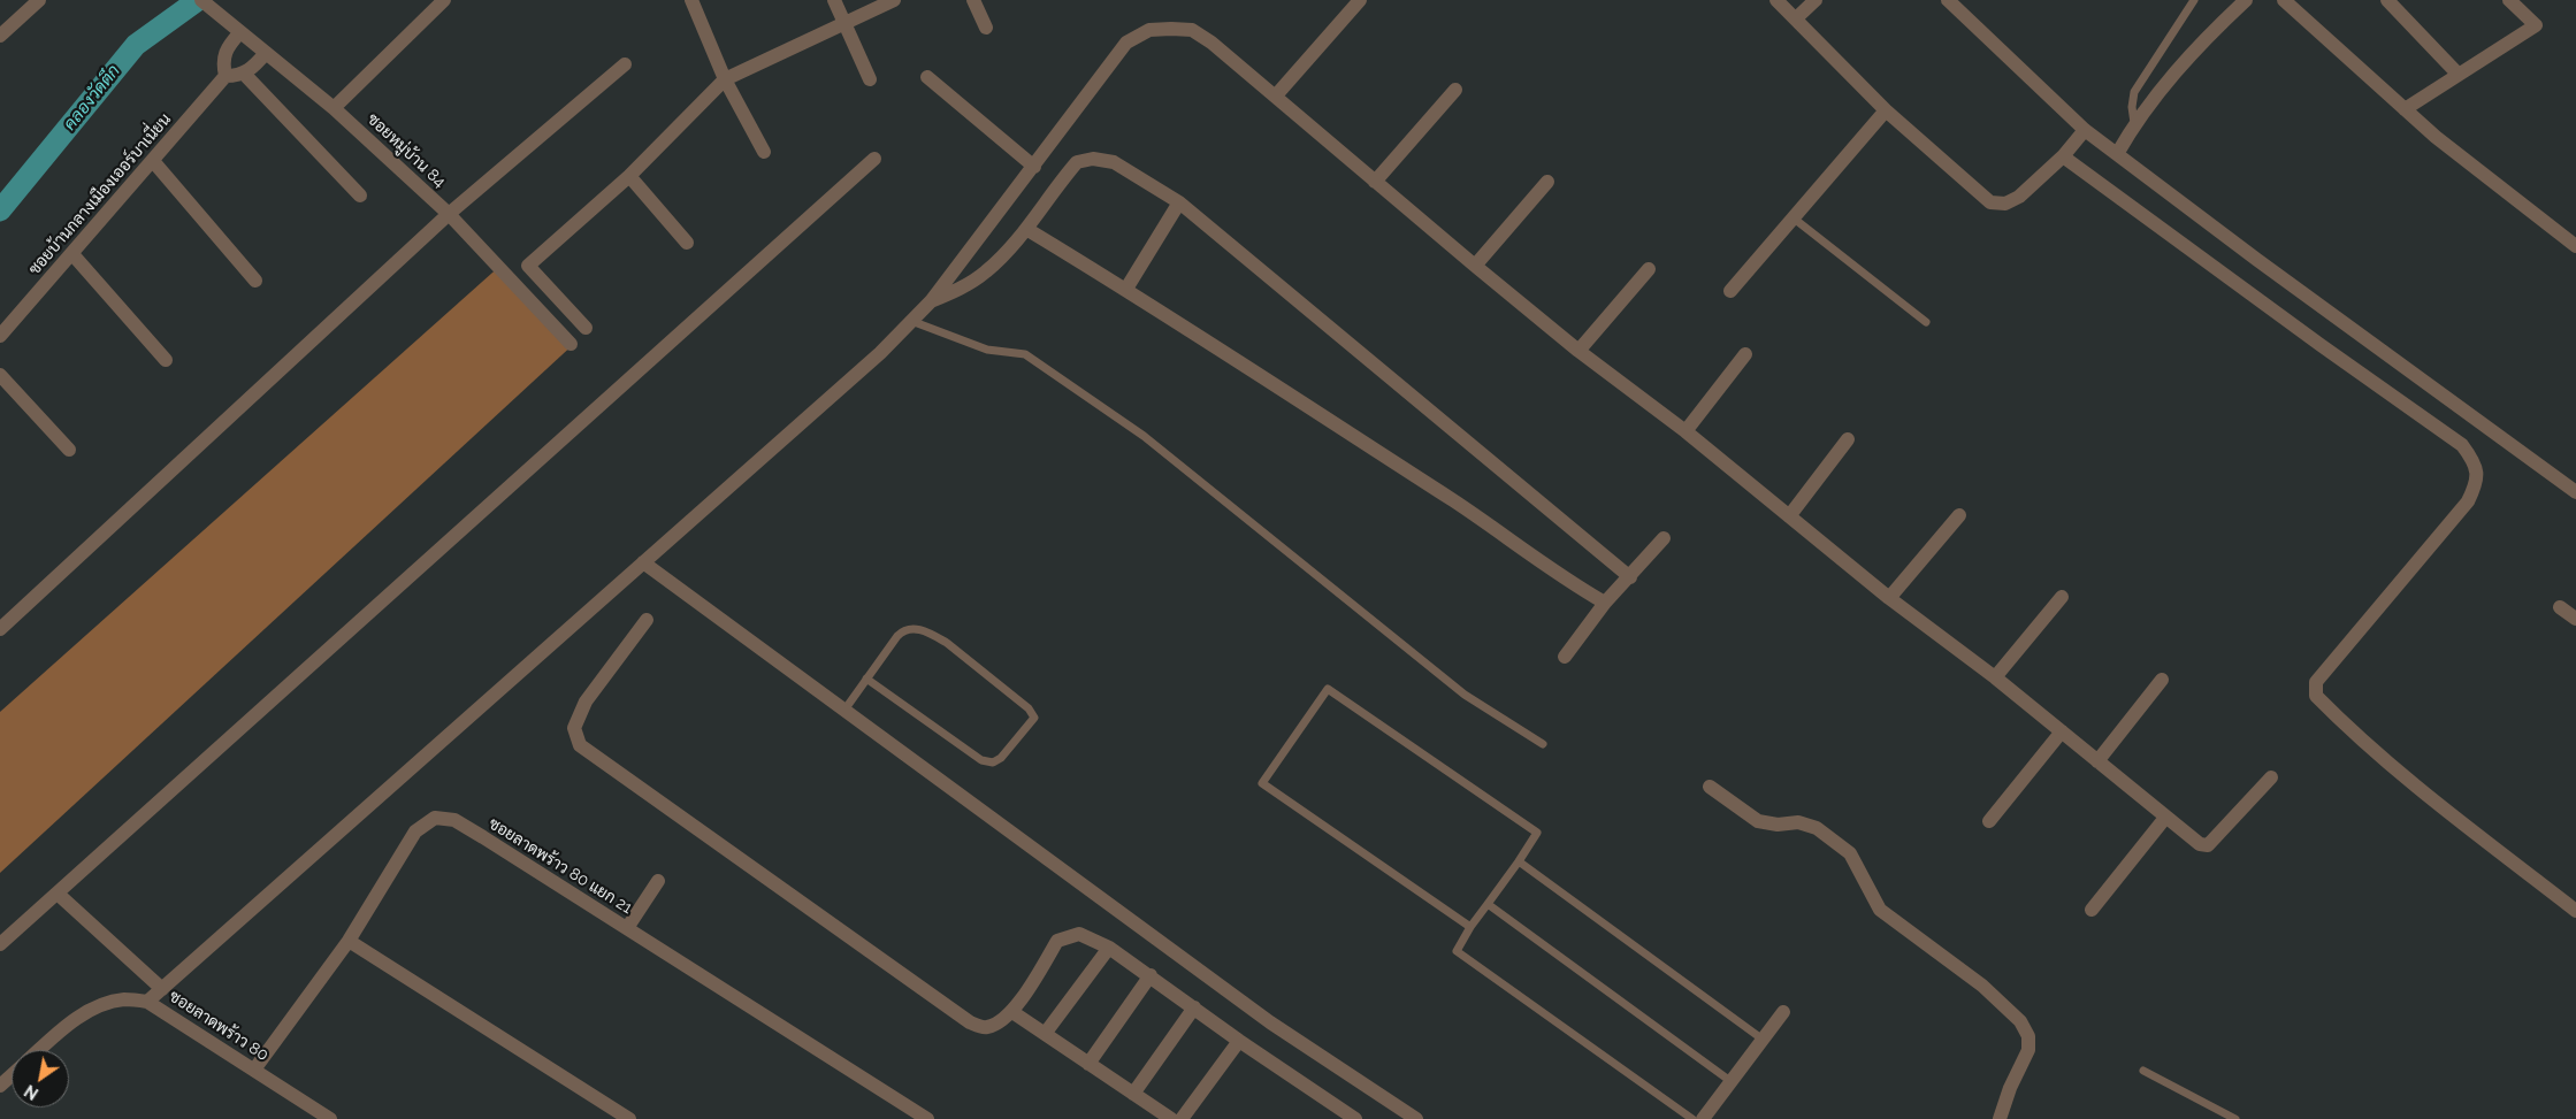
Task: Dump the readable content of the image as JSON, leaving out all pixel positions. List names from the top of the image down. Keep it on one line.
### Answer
{"streets":{"street":["ซอยหมู่บ้าน 84","ซอยบ้านกลางเมืองเออร์บาเนี่ยน","ซอยลาดพร้าว 80 แยก 21","ซอยลาดพร้าว 80"]},"crossings":[["ซอยลาดพร้าว 80 แยก 21","ซอยลาดพร้าว 80"]],"water":["คลองวัดตึก"],"north":"bottom left"}
